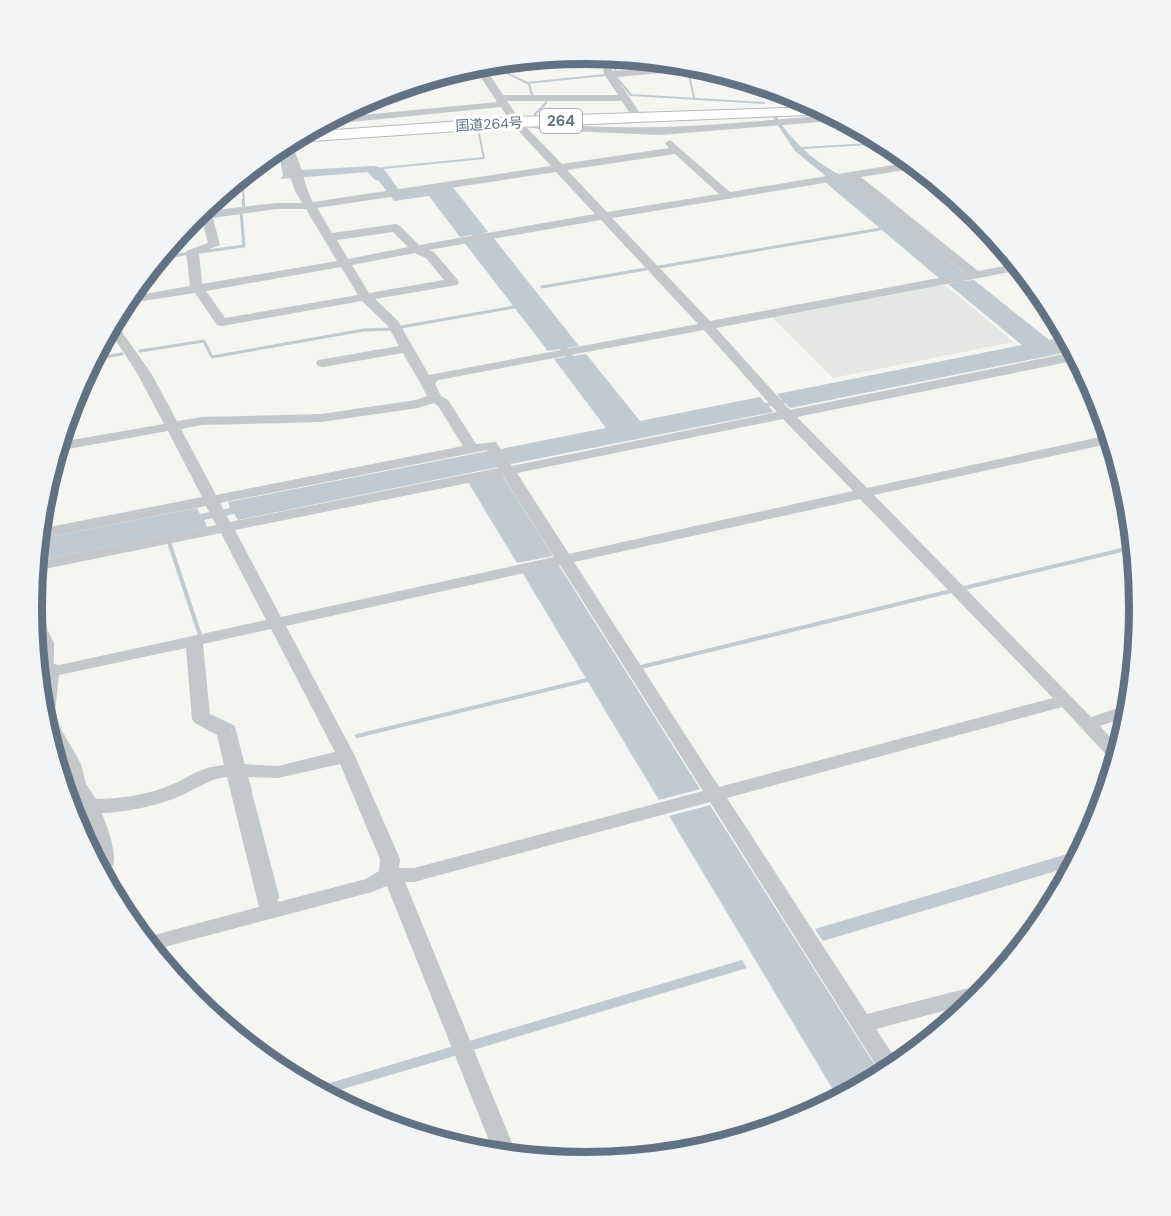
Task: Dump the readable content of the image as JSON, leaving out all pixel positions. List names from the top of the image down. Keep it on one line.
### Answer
{"streets":{"highway":["264","国道264号"]}}
